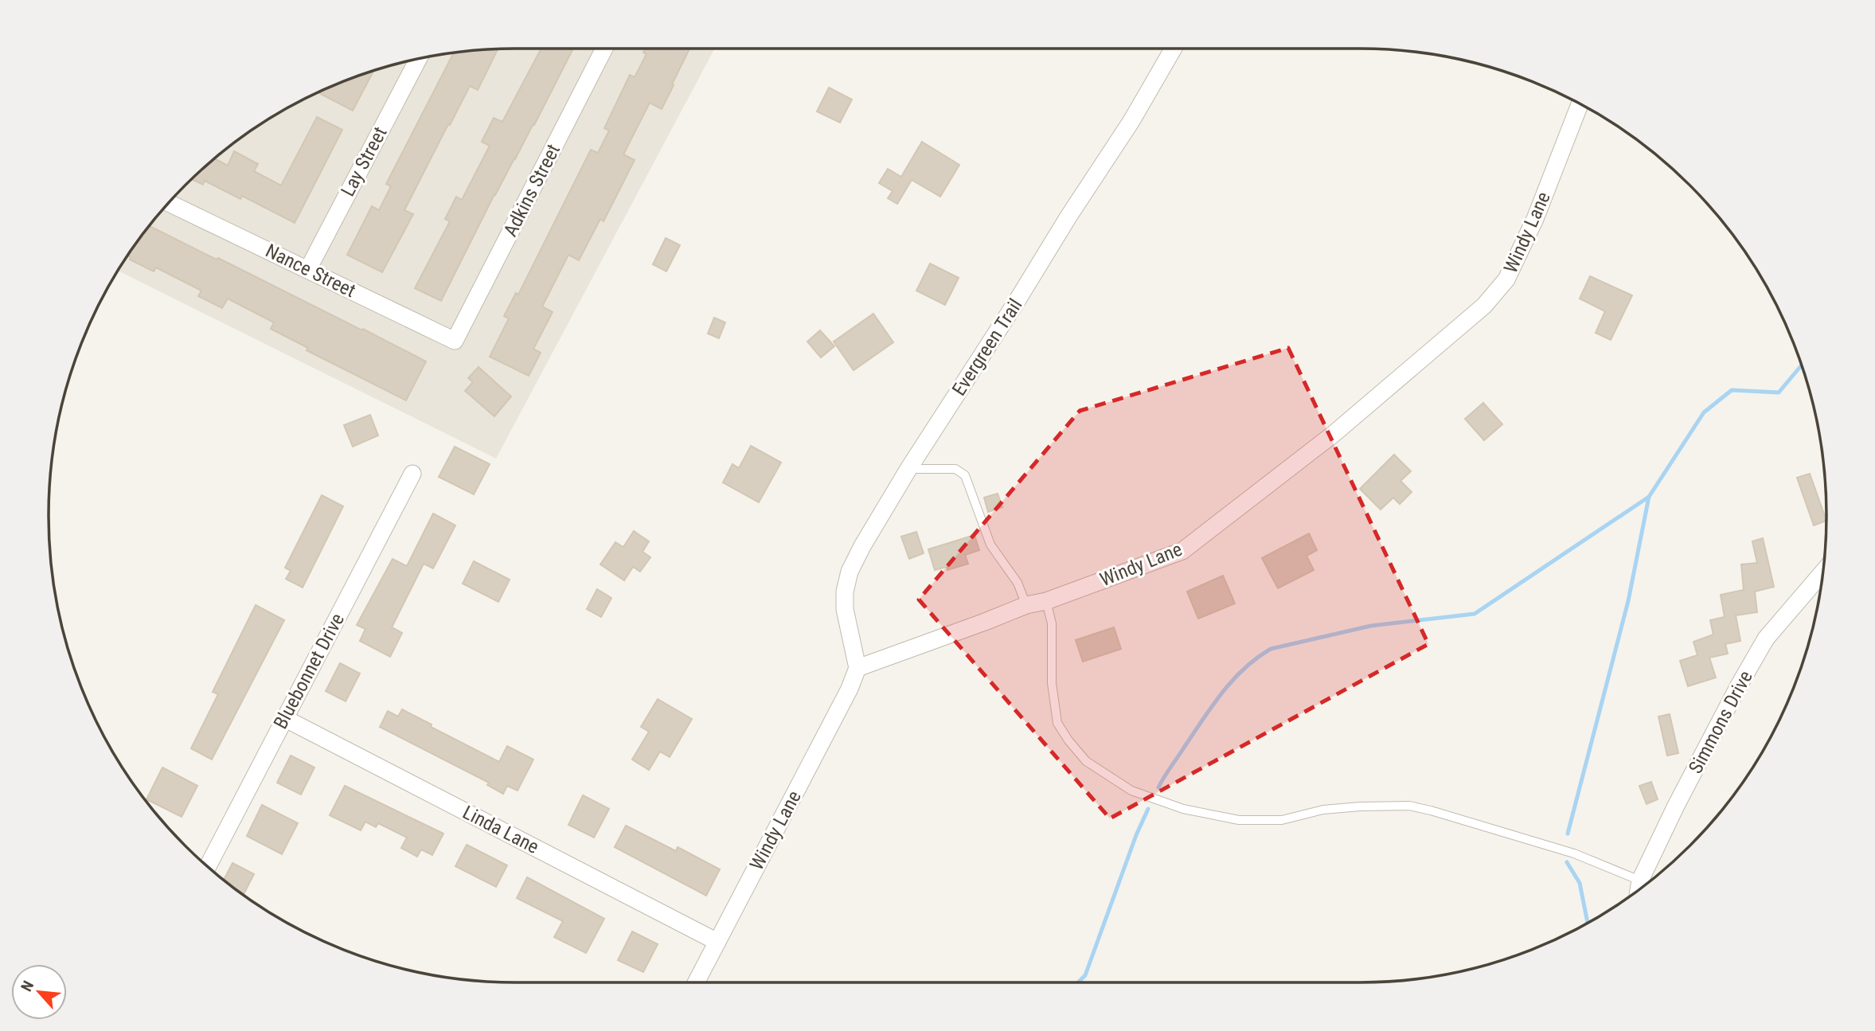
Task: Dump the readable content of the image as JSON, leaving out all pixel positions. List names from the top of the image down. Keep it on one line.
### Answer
{"streets":{"street":["Lay Street","Adkins Street","Windy Lane","Nance Street","Evergreen Trail","Bluebonnet Drive","Simmons Drive","Linda Lane"]},"crossings":[["Lay Street","Nance Street"],["Adkins Street","Nance Street"],["Windy Lane","Evergreen Trail"],["Windy Lane","Linda Lane"],["Bluebonnet Drive","Linda Lane"]],"north":"top left"}
